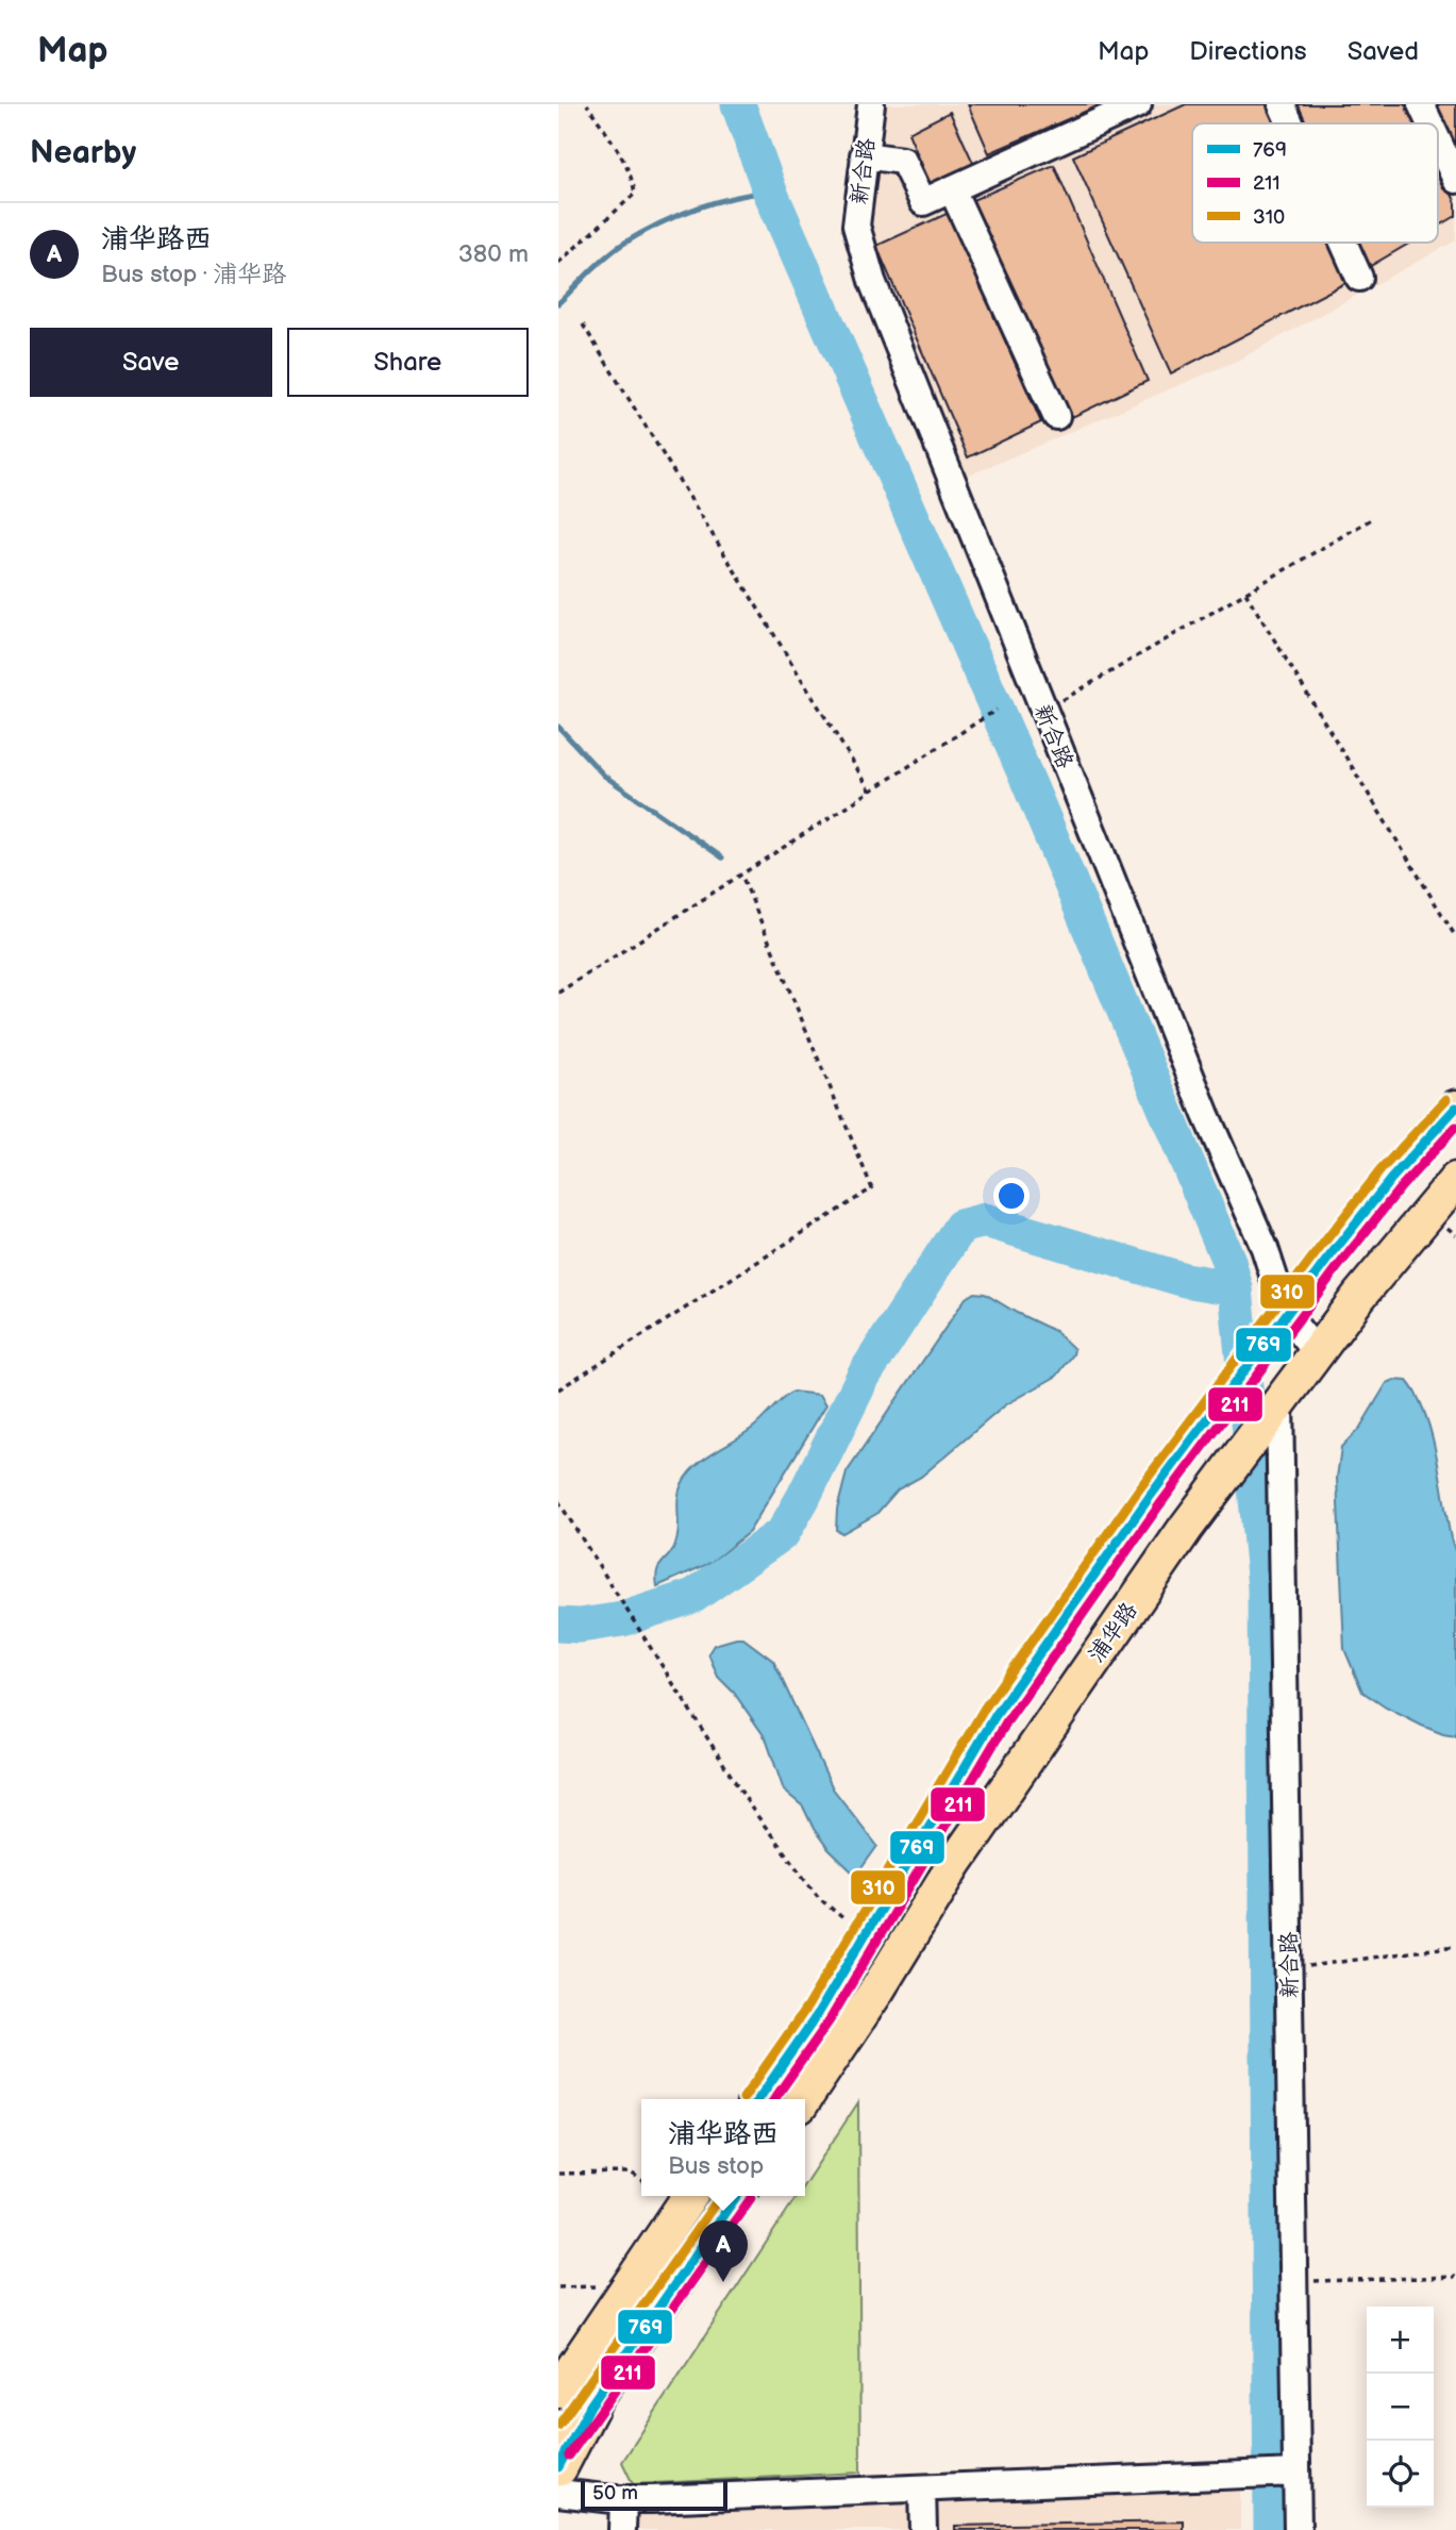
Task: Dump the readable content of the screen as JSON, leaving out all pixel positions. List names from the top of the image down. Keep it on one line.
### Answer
{"streets":{"main road":["浦华路"],"street":["新合路"]},"crossings":[["新合路","浦华路"]],"lines":["transit line 310","transit line 769","transit line 211"],"legend":["769","211","310"],"scale_bar":"50 m","page":{"header":"Map","nav":["Map","Directions","Saved"],"heading":"Nearby","list":[{"mark":"A","name":"浦华路西","note":"Bus stop · 浦华路","value":"380 m"}],"buttons":["Save","Share"],"popup":["浦华路西","Bus stop"],"pins":"A","map_buttons":["+","−"],"scale":"50 m"}}
